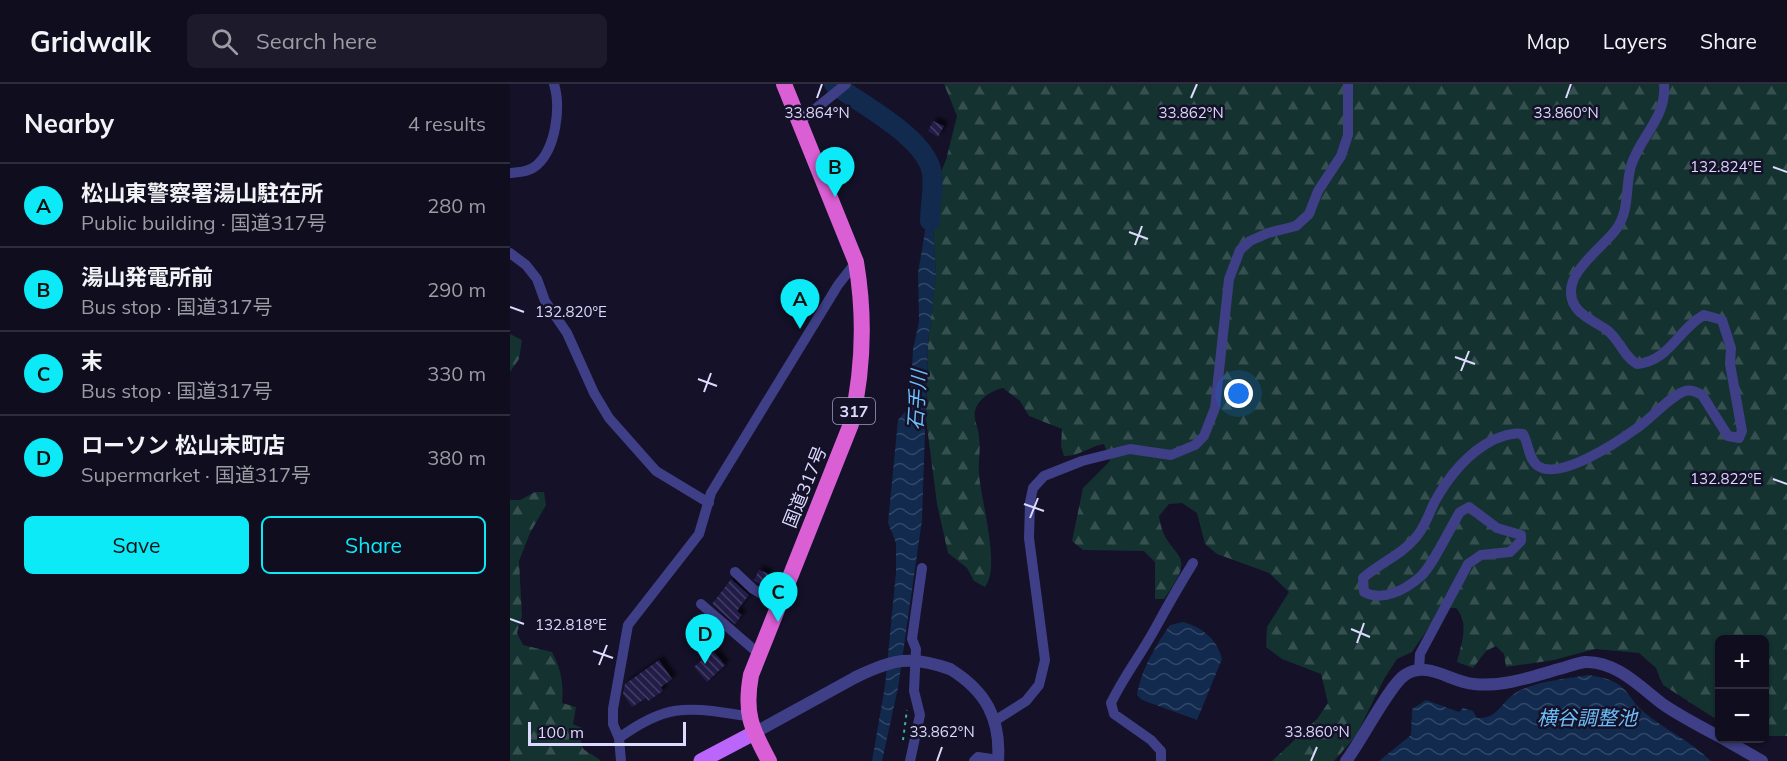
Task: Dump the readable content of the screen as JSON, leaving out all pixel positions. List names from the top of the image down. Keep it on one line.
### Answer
{"streets":{"highway":["317","国道317号"]},"water":["石手川","横谷調整池"],"scale_bar":"100 m","page":{"header":"Gridwalk","search":"Search here","nav":["Map","Layers","Share"],"heading":["Nearby","4 results"],"pins":["B","A","C","D"],"list":[{"mark":"A","name":"松山東警察署湯山駐在所","note":"Public building · 国道317号","value":"280 m"},{"mark":"B","name":"湯山発電所前","note":"Bus stop · 国道317号","value":"290 m"},{"mark":"C","name":"末","note":"Bus stop · 国道317号","value":"330 m"},{"mark":"D","name":"ローソン 松山末町店","note":"Supermarket · 国道317号","value":"380 m"}],"buttons":["Save","Share"],"map_buttons":["+","−"],"scale":"100 m"},"coordinates":["33.864°N","33.862°N","33.860°N","132.824°E","132.820°E","132.822°E","132.818°E"]}
